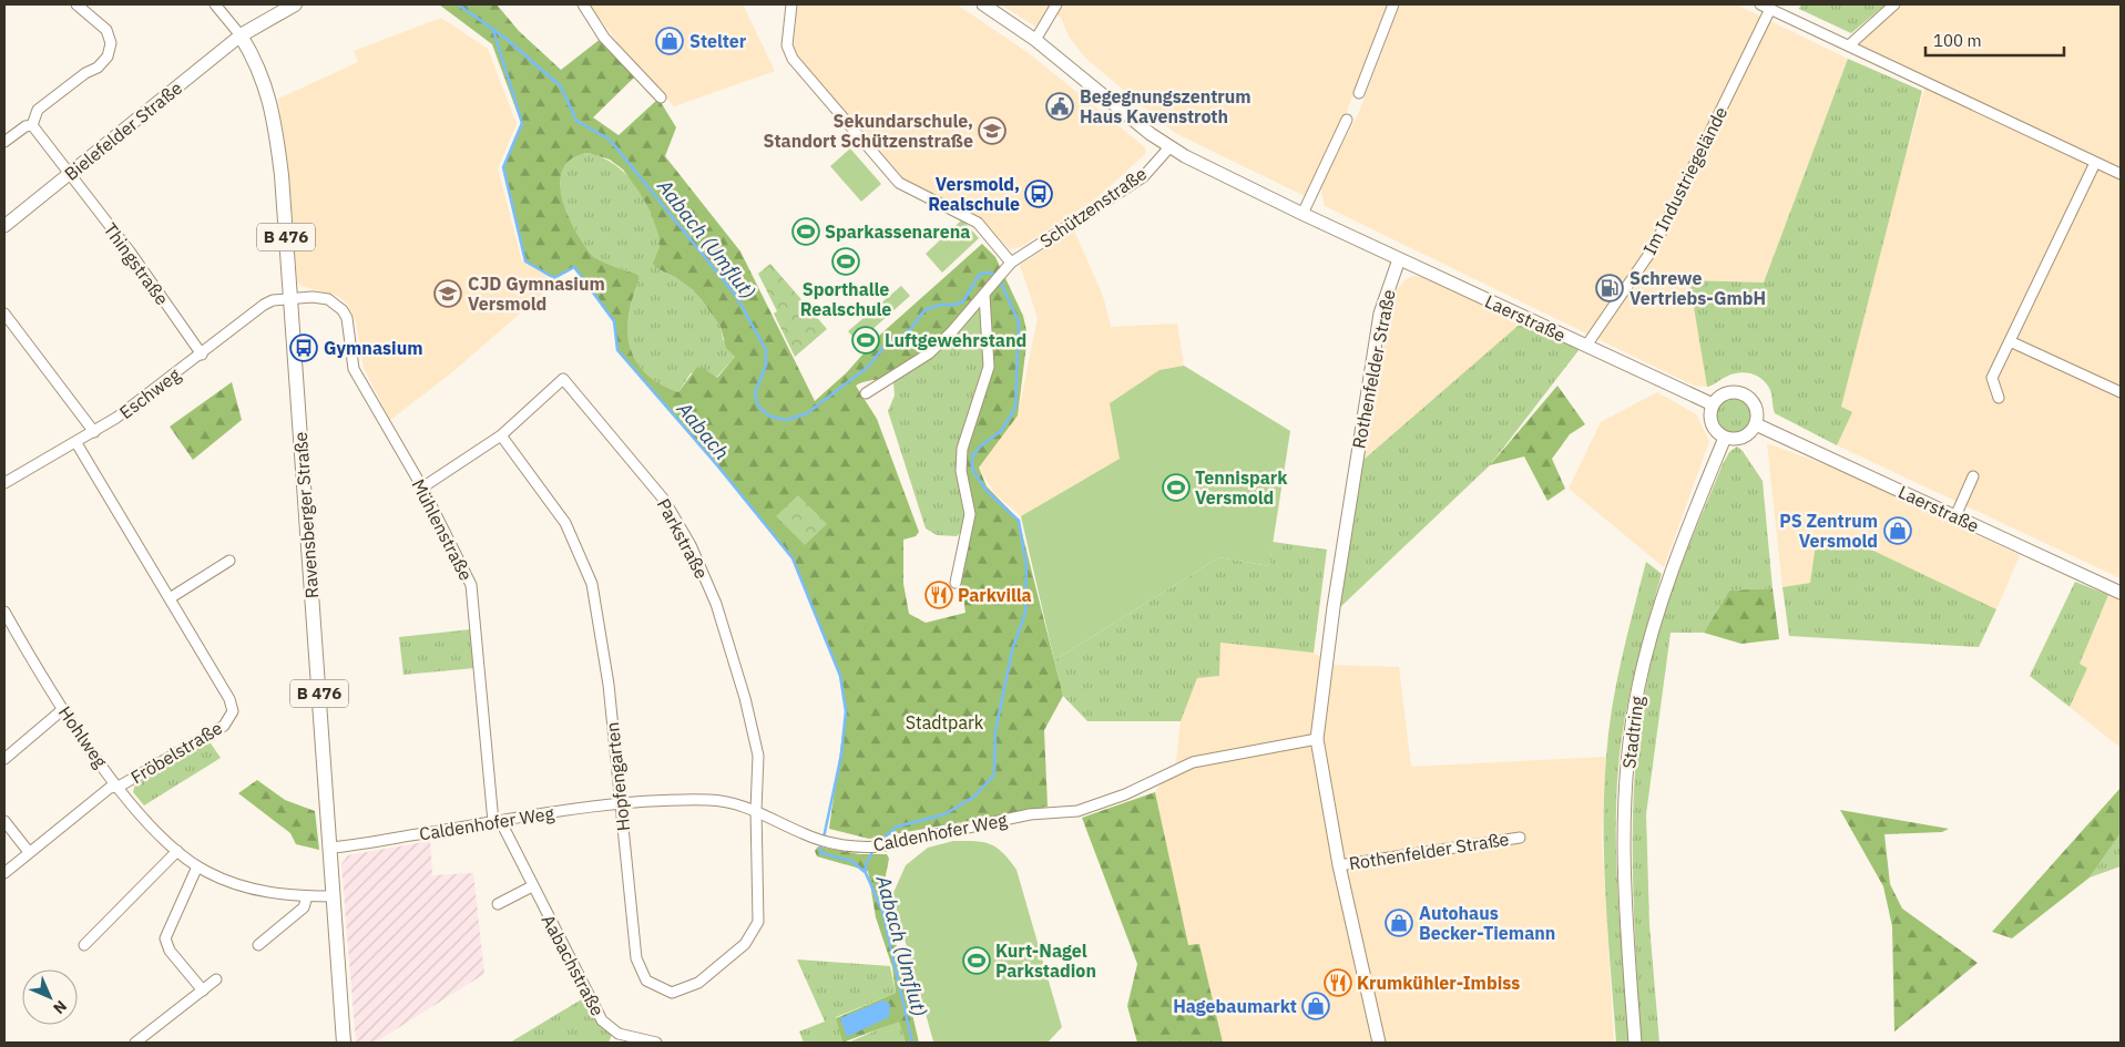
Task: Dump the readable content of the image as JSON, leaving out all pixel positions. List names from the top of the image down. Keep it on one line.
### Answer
{"streets":{"main road":["Bielefelder Straße","B 476","Laerstraße","Rothenfelder Straße","Ravensberger Straße","Stadtring"],"street":["Im Industriegelände","Schützenstraße","Thingstraße","Eschweg","Mühlenstraße","Parkstraße","Hohlweg","Fröbelstraße","Hopfengarten","Caldenhofer Weg","Aabachstraße"]},"crossings":[["Bielefelder Straße","Thingstraße"],["Bielefelder Straße","Ravensberger Straße"],["Im Industriegelände","Laerstraße"],["Thingstraße","Eschweg"],["Laerstraße","Rothenfelder Straße"],["Laerstraße","Stadtring"],["Rothenfelder Straße","Caldenhofer Weg"],["Eschweg","Ravensberger Straße"],["Eschweg","Mühlenstraße"],["Eschweg","Fröbelstraße"],["Ravensberger Straße","Mühlenstraße"],["Ravensberger Straße","Hohlweg"],["Ravensberger Straße","Caldenhofer Weg"],["Mühlenstraße","Caldenhofer Weg"],["Mühlenstraße","Aabachstraße"],["Parkstraße","Hopfengarten"],["Parkstraße","Caldenhofer Weg"],["Hohlweg","Fröbelstraße"],["Hopfengarten","Caldenhofer Weg"],["Caldenhofer Weg","Aabachstraße"]],"water":["Aabach (Umflut)","Aabach"],"parks":["Stadtpark"],"places":{"shop":["Stelter","PS Zentrum Versmold","Autohaus Becker-Tiemann","Hagebaumarkt"],"public building":["Begegnungszentrum Haus Kavenstroth"],"school or university":["Sekundarschule, Standort Schützenstraße","CJD Gymnasium Versmold"],"bus stop":["Versmold, Realschule","Gymnasium"],"sports":["Sparkassenarena","Sporthalle Realschule","Luftgewehrstand","Tennispark Versmold","Kurt-Nagel Parkstadion"],"fuel station":["Schrewe Vertriebs-GmbH"],"restaurant":["Parkvilla","Krumkühler-Imbiss"]},"scale_bar":"100 m","north":"bottom right"}
